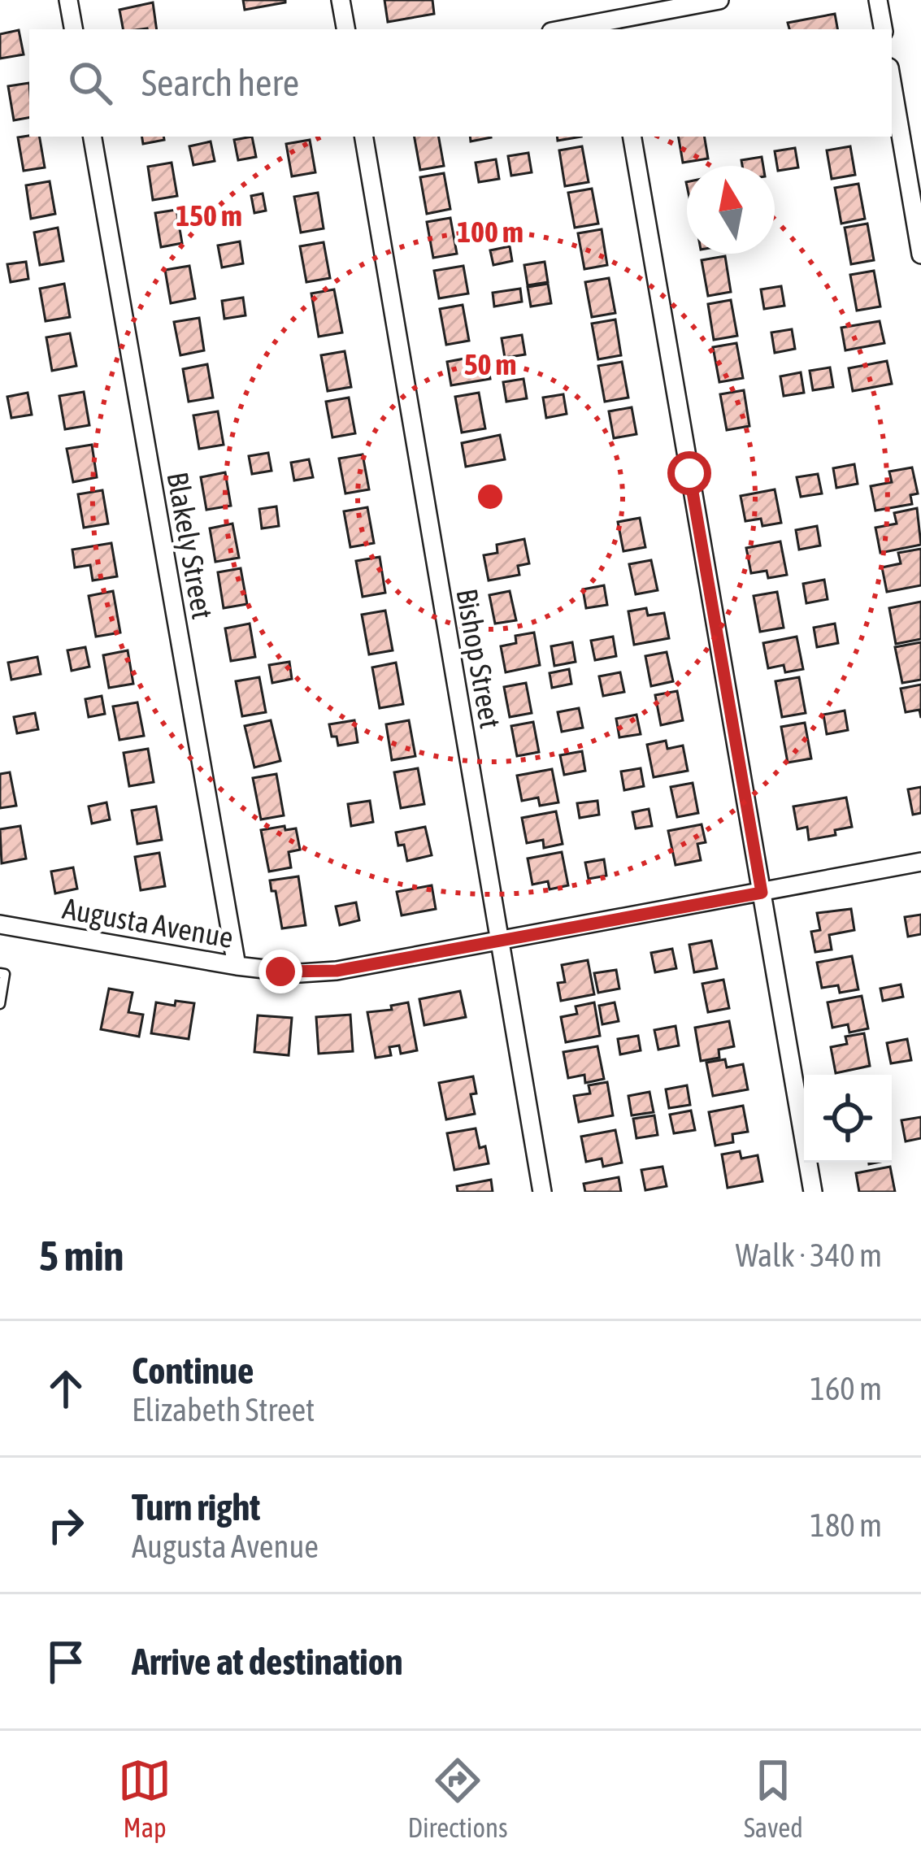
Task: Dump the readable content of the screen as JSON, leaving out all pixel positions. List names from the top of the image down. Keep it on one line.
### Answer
{"streets":{"street":["Blakely Street","Bishop Street","Augusta Avenue"]},"crossings":[["Blakely Street","Augusta Avenue"],["Bishop Street","Augusta Avenue"]],"north":"top","page":{"search":"Search here","heading":["5 min","Walk · 340 m"],"list":[["Continue","Elizabeth Street","160 m"],["Turn right","Augusta Avenue","180 m"],"Arrive at destination"],"nav":["Map","Directions","Saved"]},"rings":["150 m","100 m","50 m"]}
